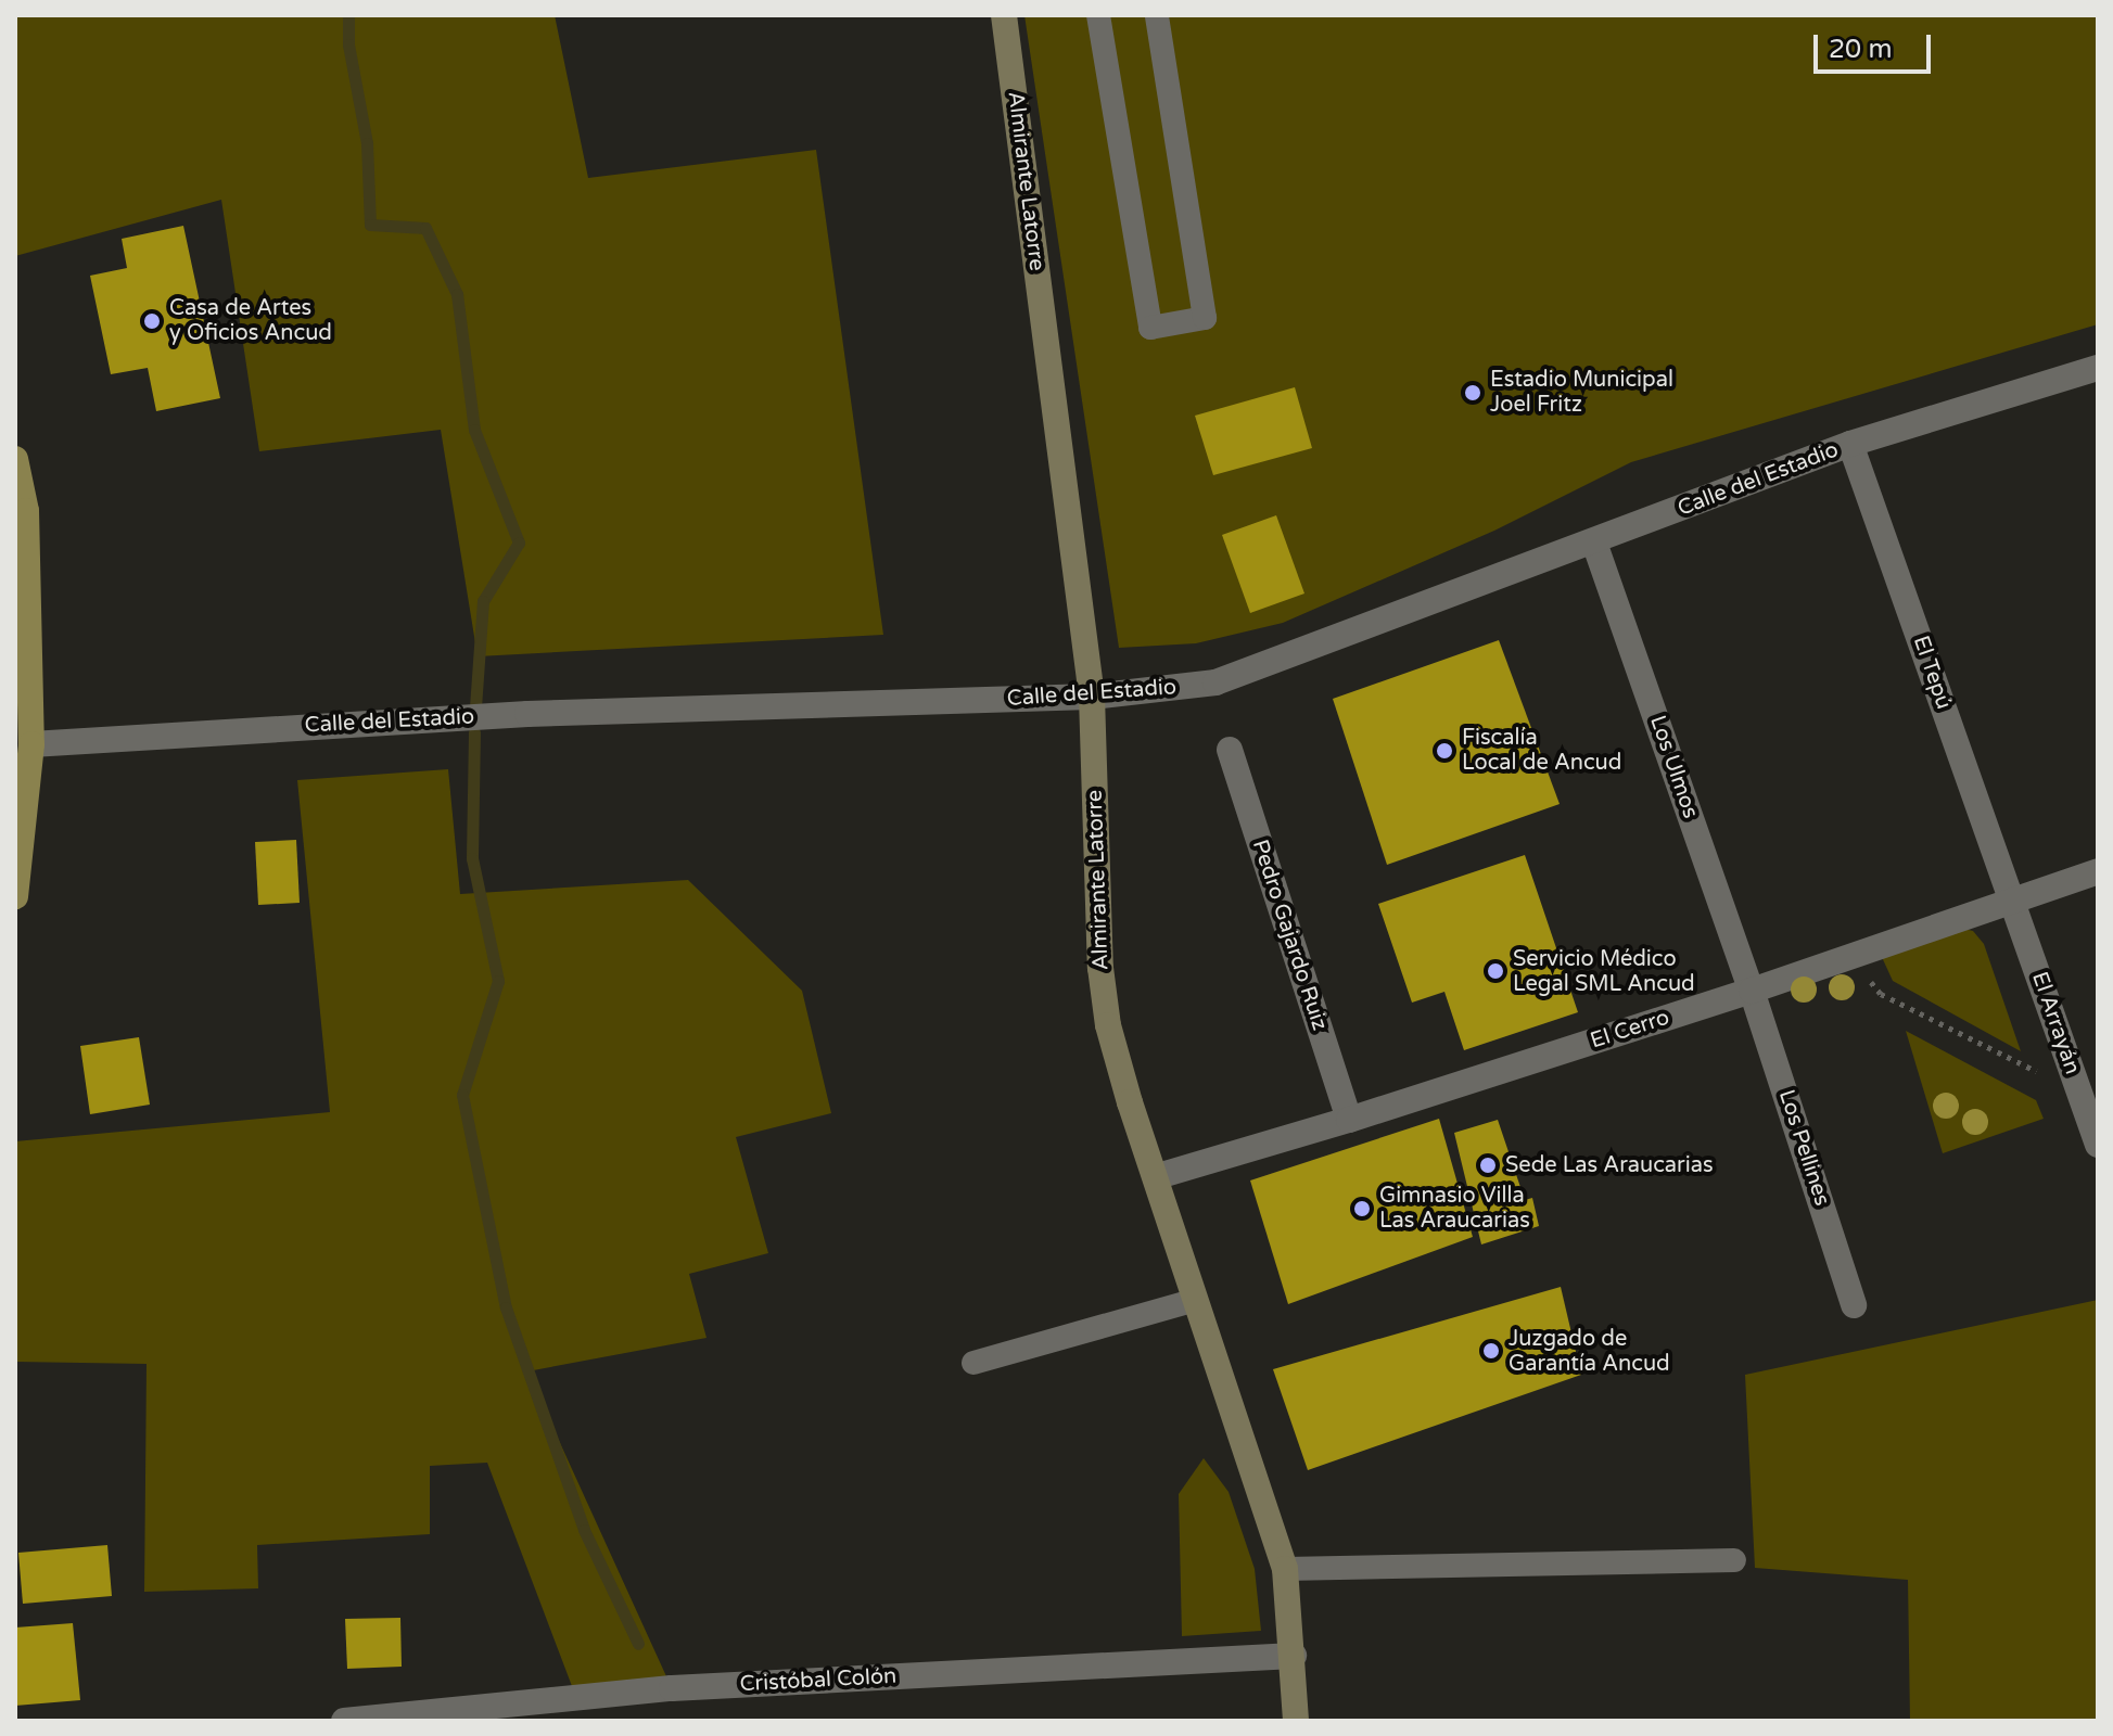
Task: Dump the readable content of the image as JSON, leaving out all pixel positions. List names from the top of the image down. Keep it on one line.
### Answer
{"streets":{"main road":["Almirante Latorre"],"street":["Calle del Estadio","El Tepú","Los Ulmos","Pedro Gajardo Ruiz","El Arrayán","El Cerro","Los Pellines","Cristóbal Colón"]},"crossings":[["Almirante Latorre","Calle del Estadio"],["Almirante Latorre","El Cerro"],["Almirante Latorre","Cristóbal Colón"],["Calle del Estadio","El Tepú"],["Calle del Estadio","Los Ulmos"],["El Tepú","El Arrayán"],["El Tepú","El Cerro"],["Los Ulmos","El Cerro"],["Los Ulmos","Los Pellines"],["Pedro Gajardo Ruiz","El Cerro"],["El Arrayán","El Cerro"],["El Cerro","Los Pellines"]],"places":["Casa de Artes y Oficios Ancud","Estadio Municipal Joel Fritz","Fiscalía Local de Ancud","Servicio Médico Legal SML Ancud","Sede Las Araucarias","Gimnasio Villa Las Araucarias","Juzgado de Garantía Ancud"],"scale_bar":"20 m"}
